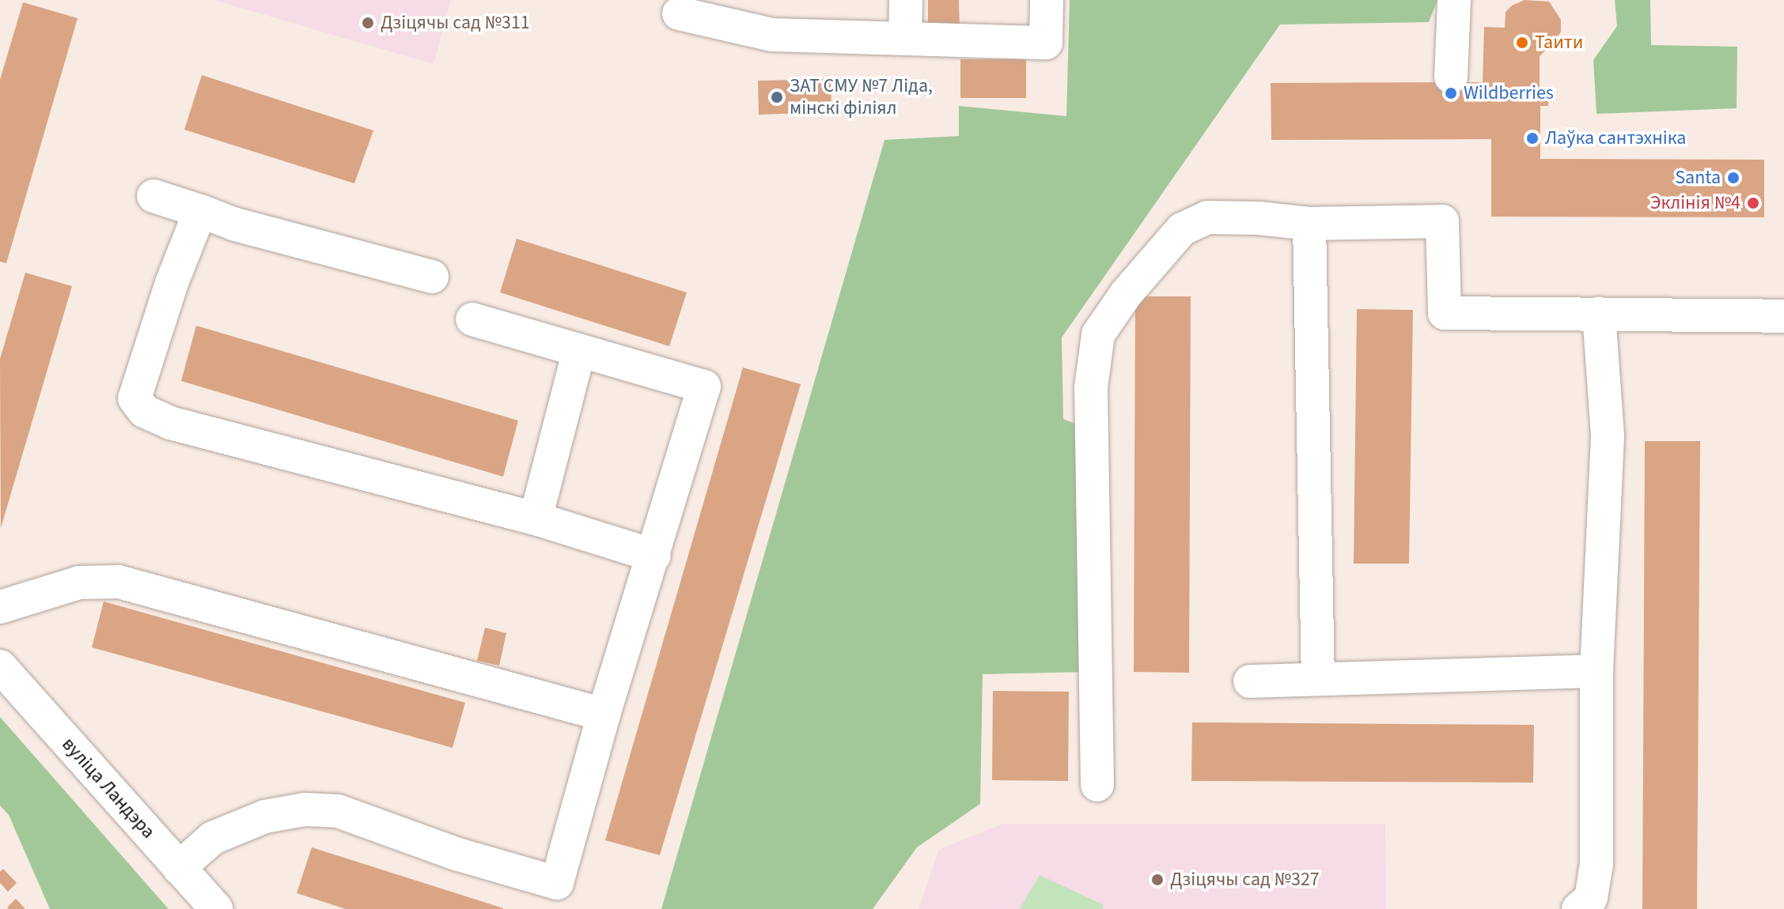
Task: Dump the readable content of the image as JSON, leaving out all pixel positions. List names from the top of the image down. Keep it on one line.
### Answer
{"streets":{"street":["вуліца Ландэра"]},"places":["Дзіцячы сад №311","Таити","Wildberries","ЗАТ СМУ №7 Ліда, мінскі філіял","Лаўка сантэхніка","Santa","Эклінія №4","Дзіцячы сад №327"]}
